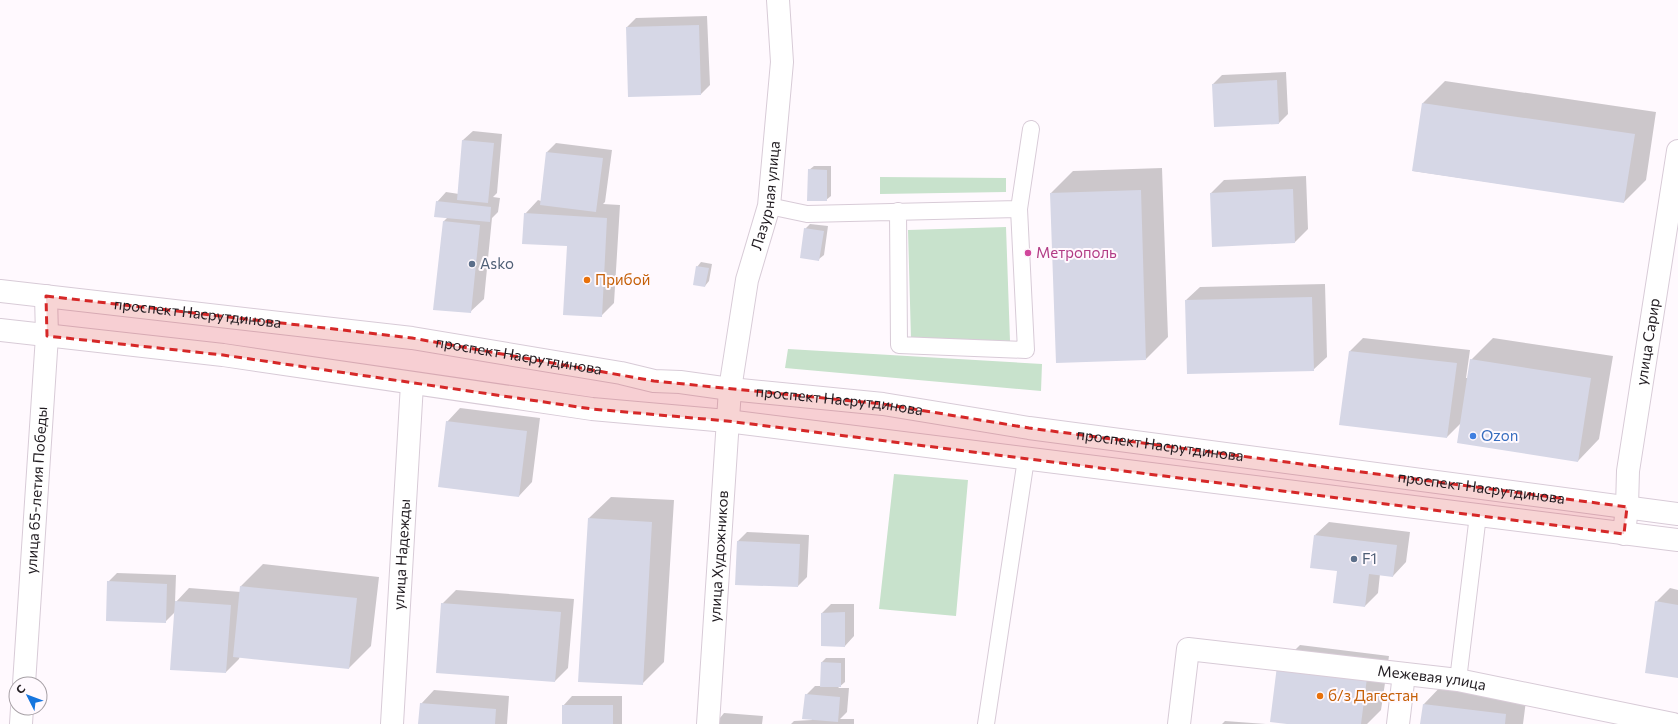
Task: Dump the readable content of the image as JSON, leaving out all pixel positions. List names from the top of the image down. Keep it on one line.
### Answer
{"streets":{"main road":["Лазурная улица","проспект Насрутдинова","улица Сарир","улица 65-летия Победы","улица Надежды","улица Художников","Межевая улица"]},"crossings":[["Лазурная улица","проспект Насрутдинова"],["Лазурная улица","улица Художников"],["проспект Насрутдинова","улица Сарир"],["проспект Насрутдинова","улица 65-летия Победы"],["проспект Насрутдинова","улица Надежды"],["проспект Насрутдинова","улица Художников"]],"places":["Метрополь","Asko","Прибой","Ozon","F1","б/з Дагестан"],"north":"top left"}
